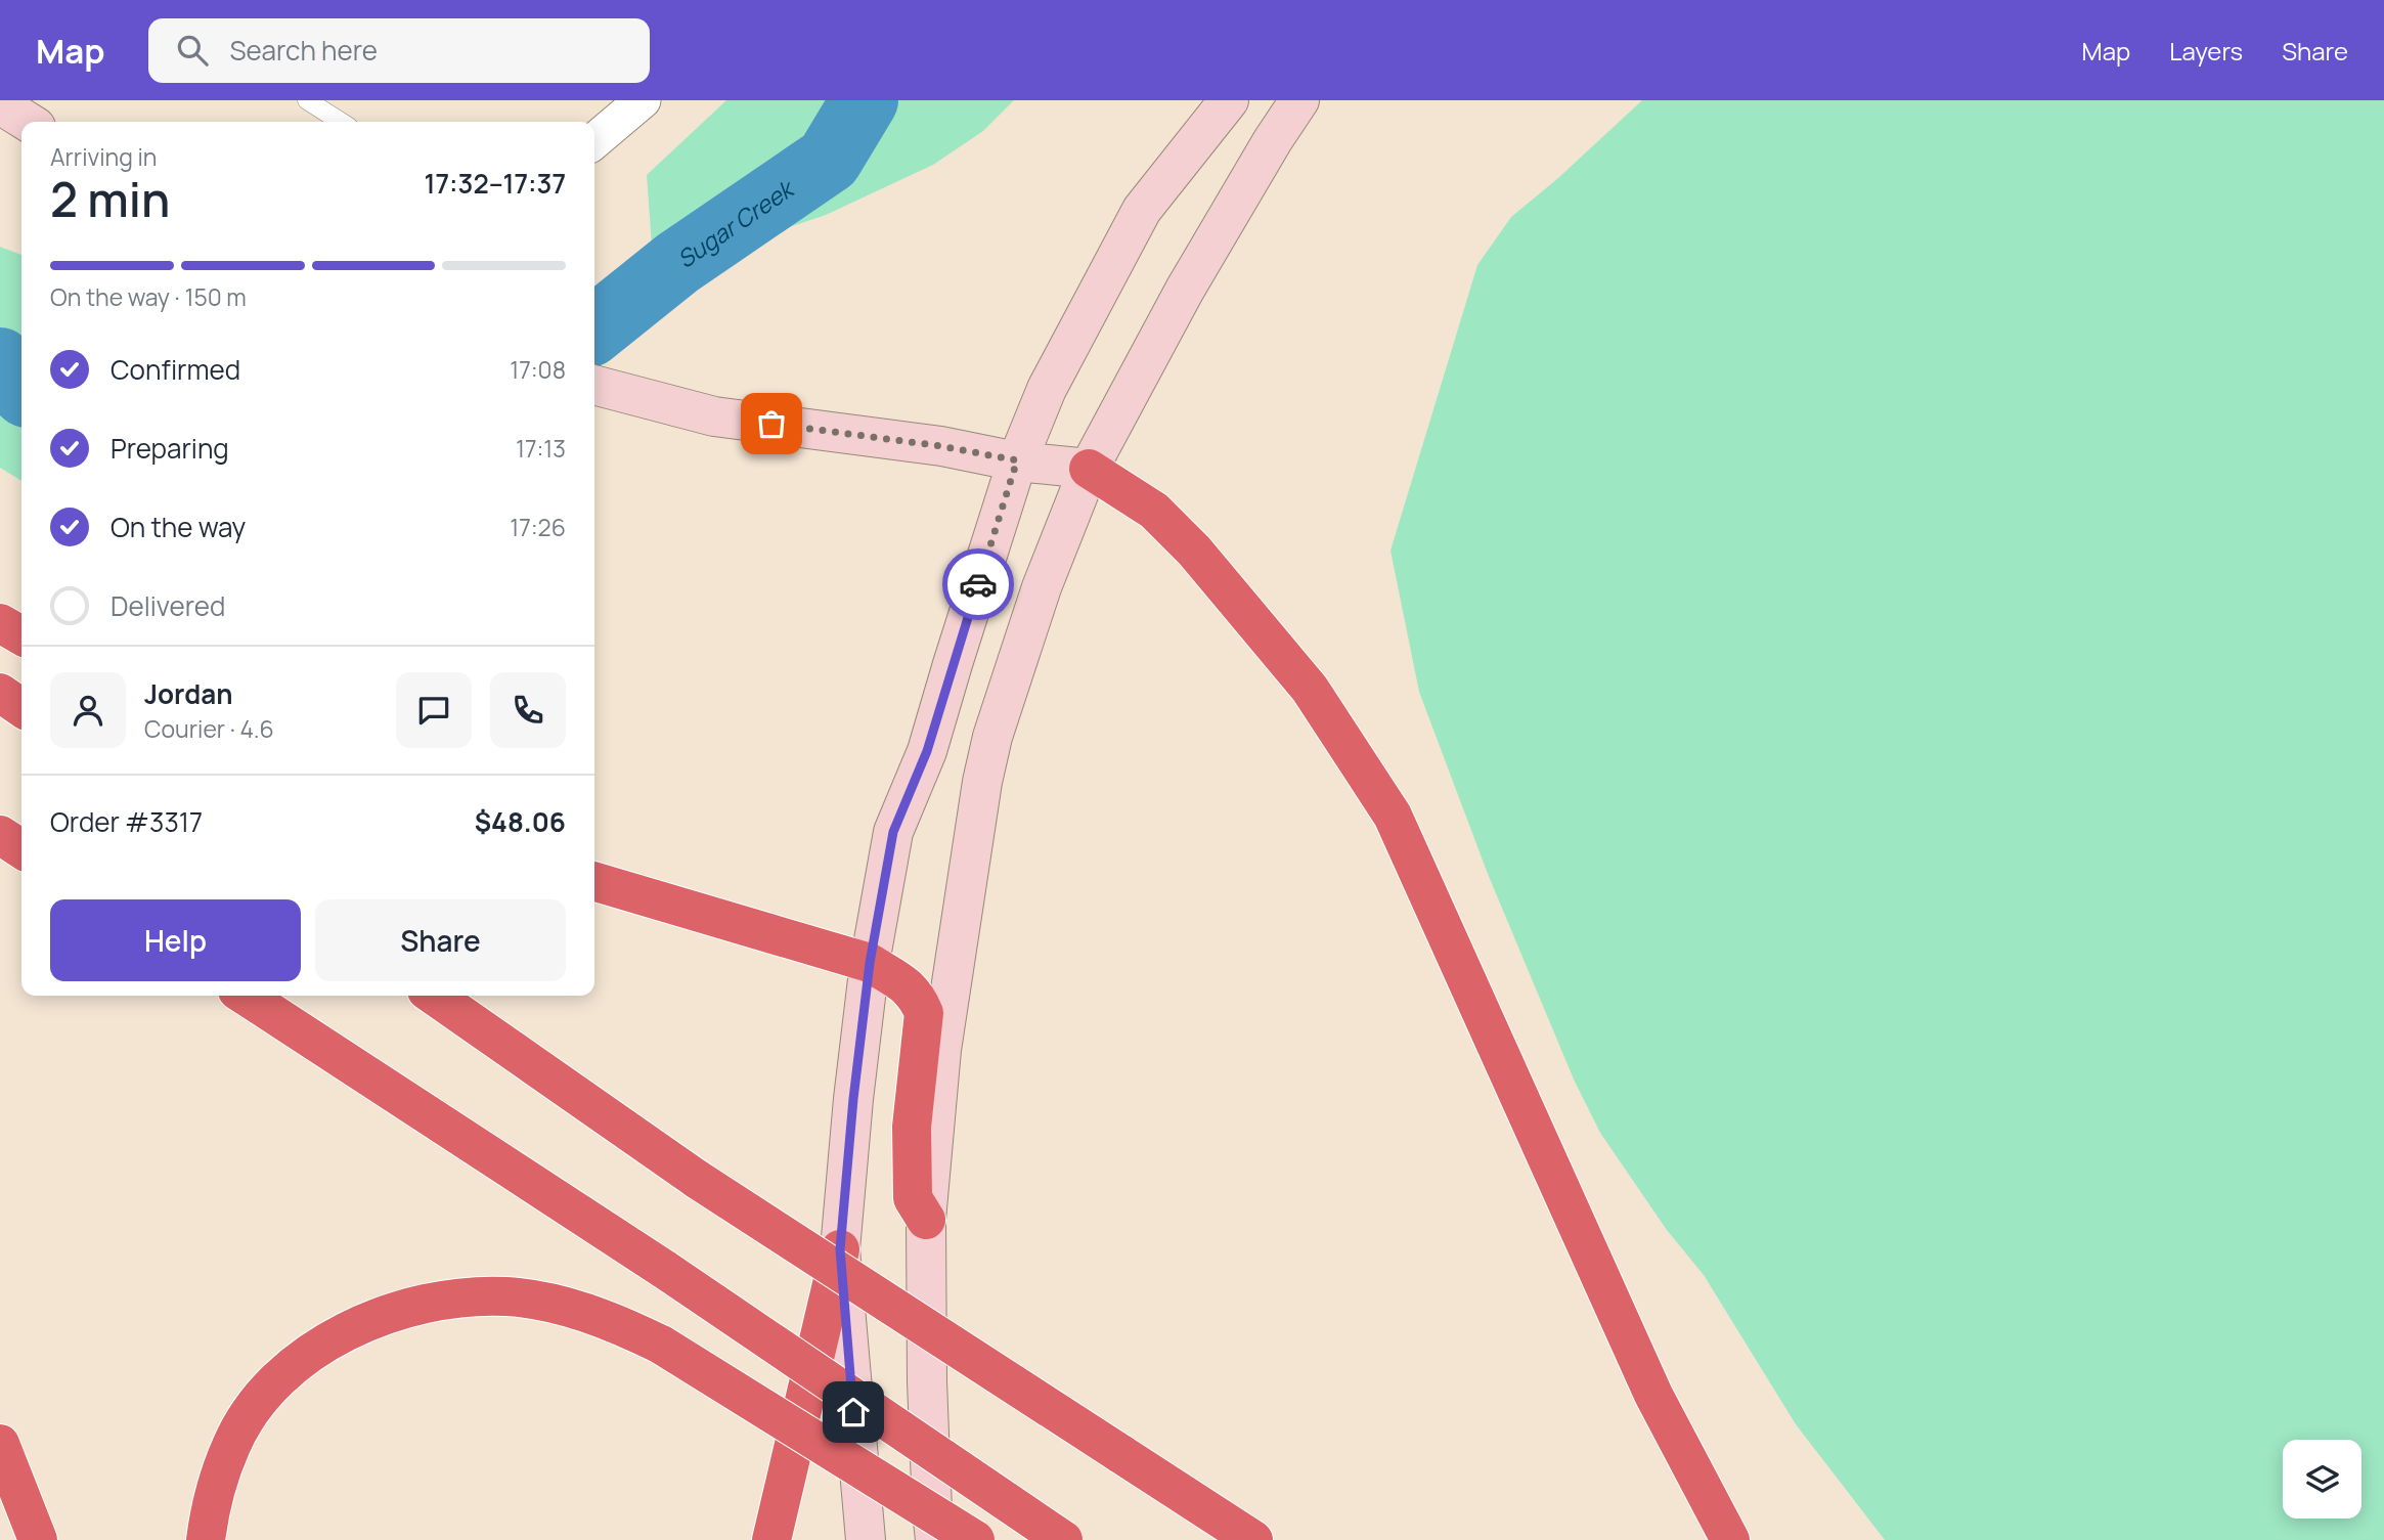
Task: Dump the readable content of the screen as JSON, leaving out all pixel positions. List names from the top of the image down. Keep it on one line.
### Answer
{"water":["Sugar Creek"],"page":{"header":"Map","search":"Search here","nav":["Map","Layers","Share"],"heading":["2 min","Arriving in","17:32–17:37"],"panel":["Jordan","Courier · 4.6","Order #3317","$48.06"],"bar":"On the way · 150 m","list":[["Confirmed","17:08"],["Preparing","17:13"],["On the way","17:26"],"Delivered"],"buttons":["Help","Share"]}}
